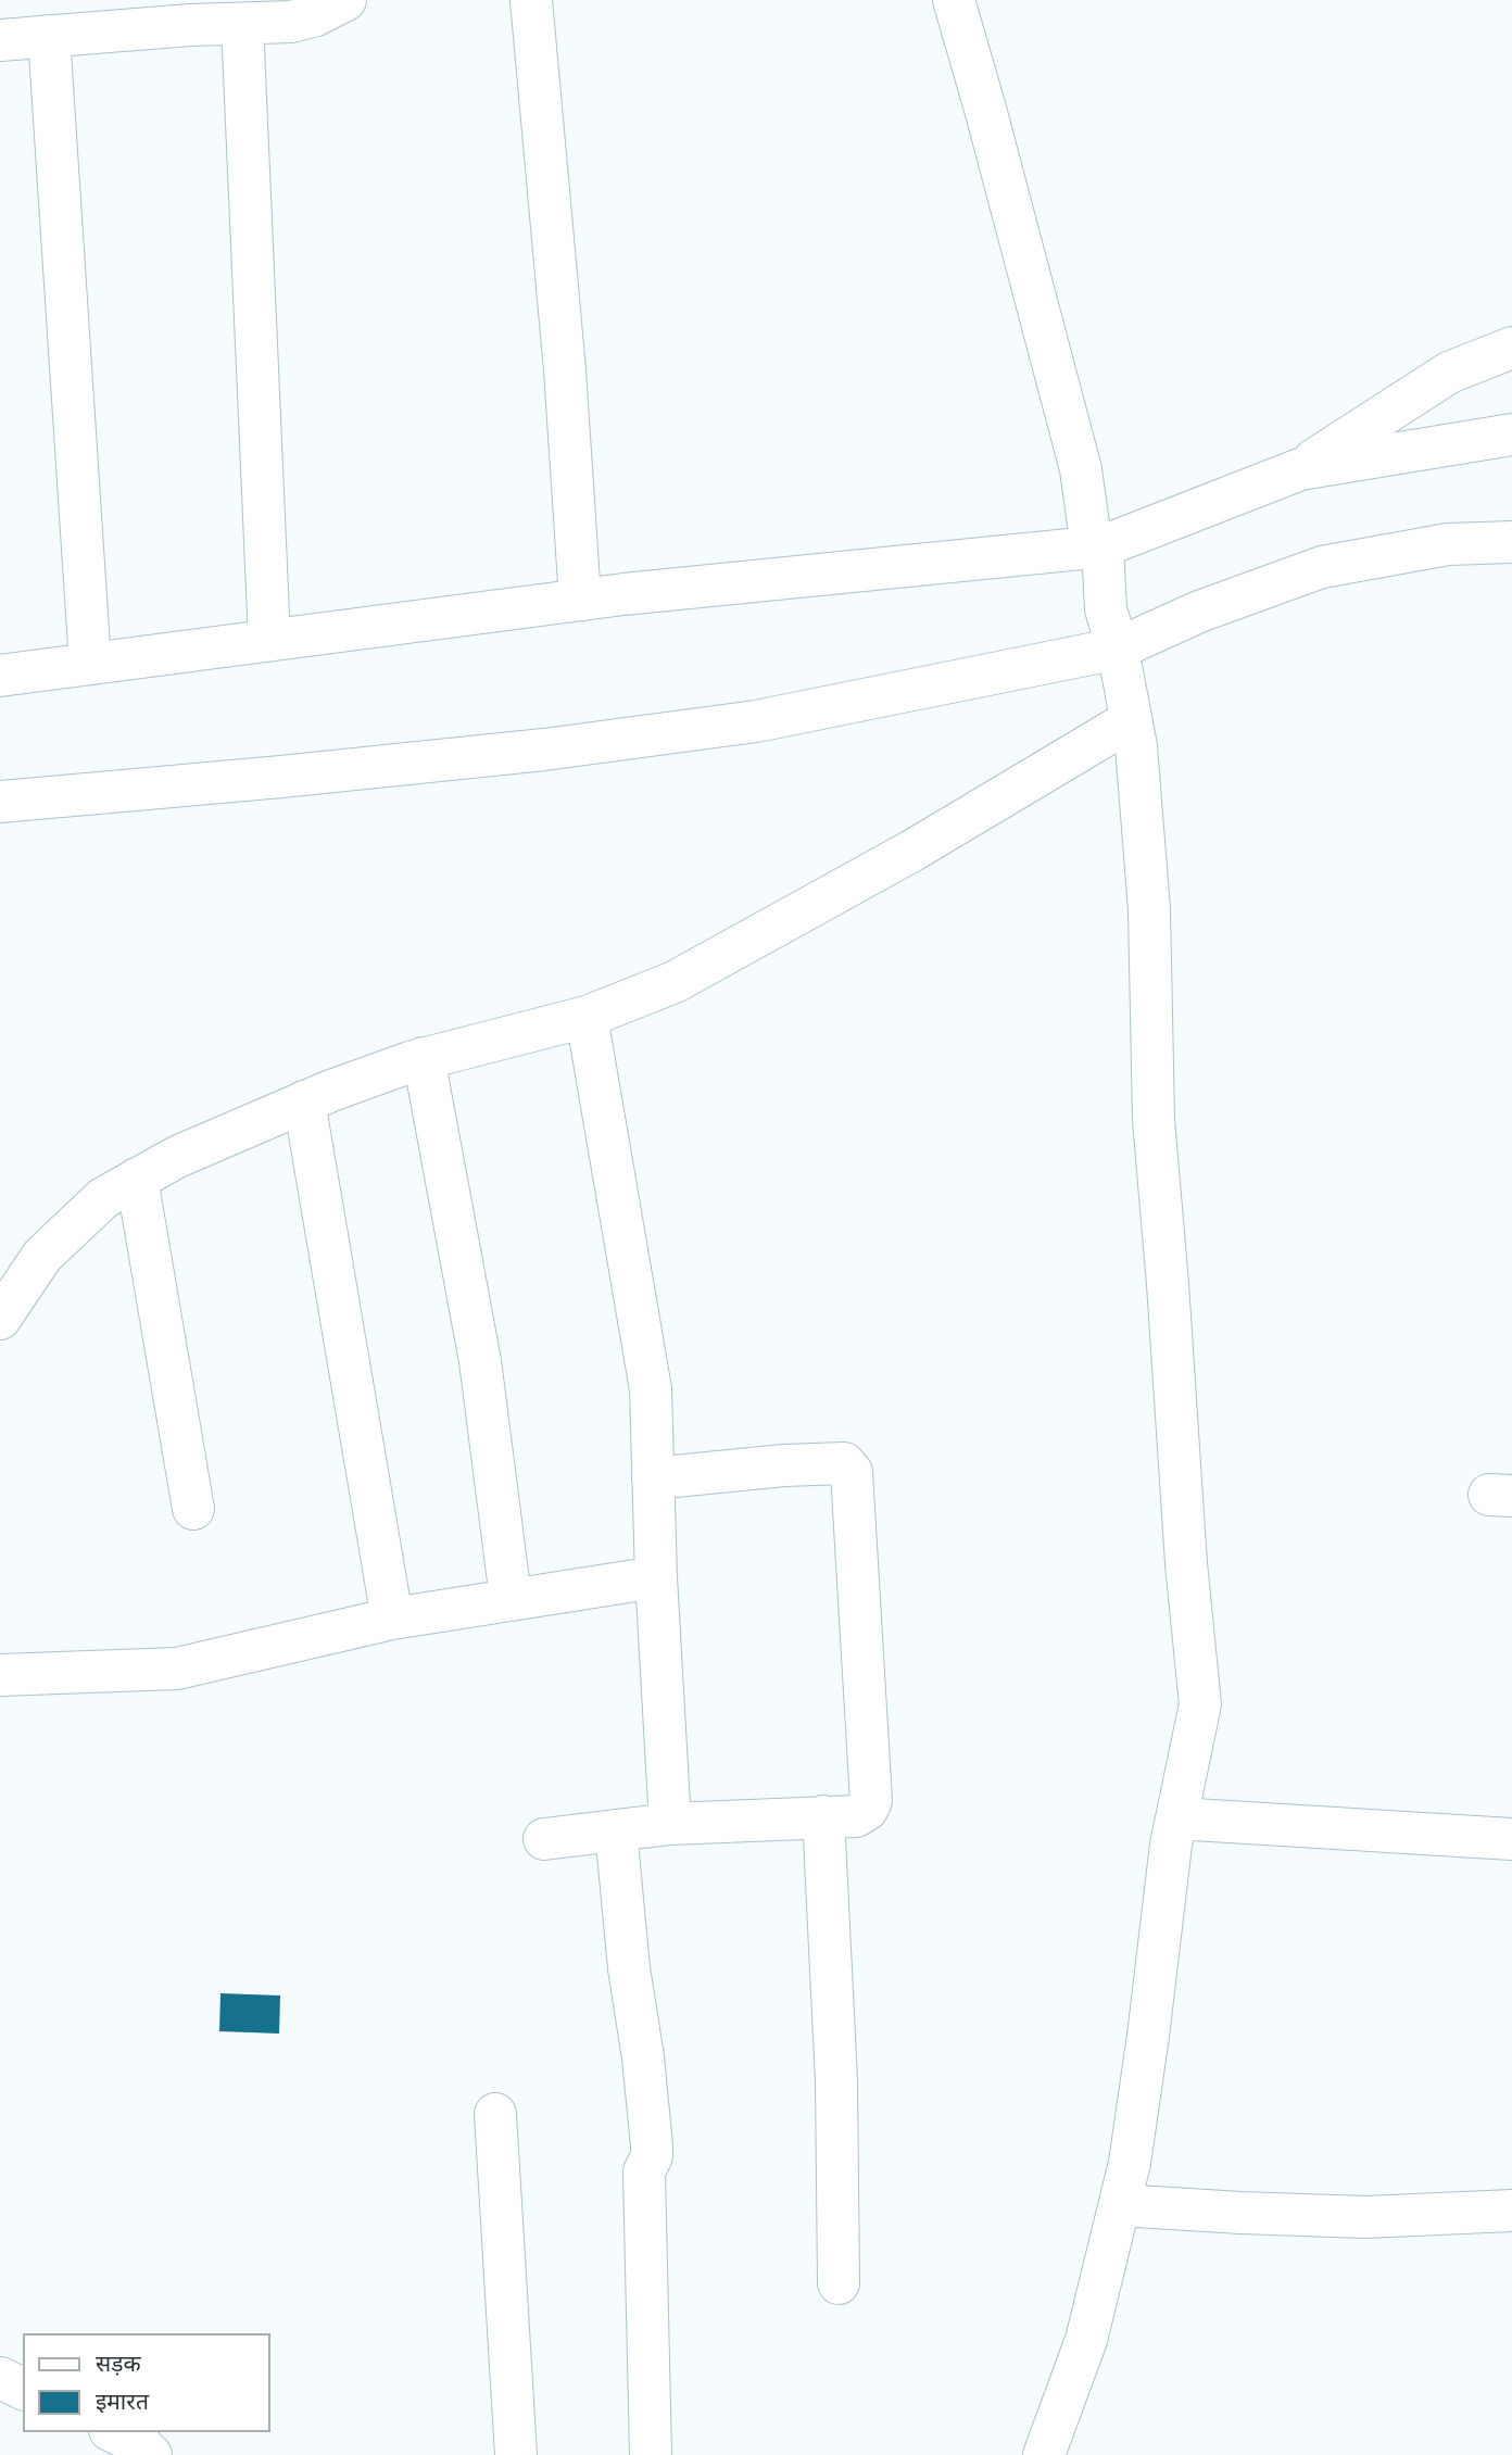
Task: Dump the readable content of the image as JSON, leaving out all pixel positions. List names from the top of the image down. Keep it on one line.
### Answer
{"legend":["सड़क","इमारत"]}
